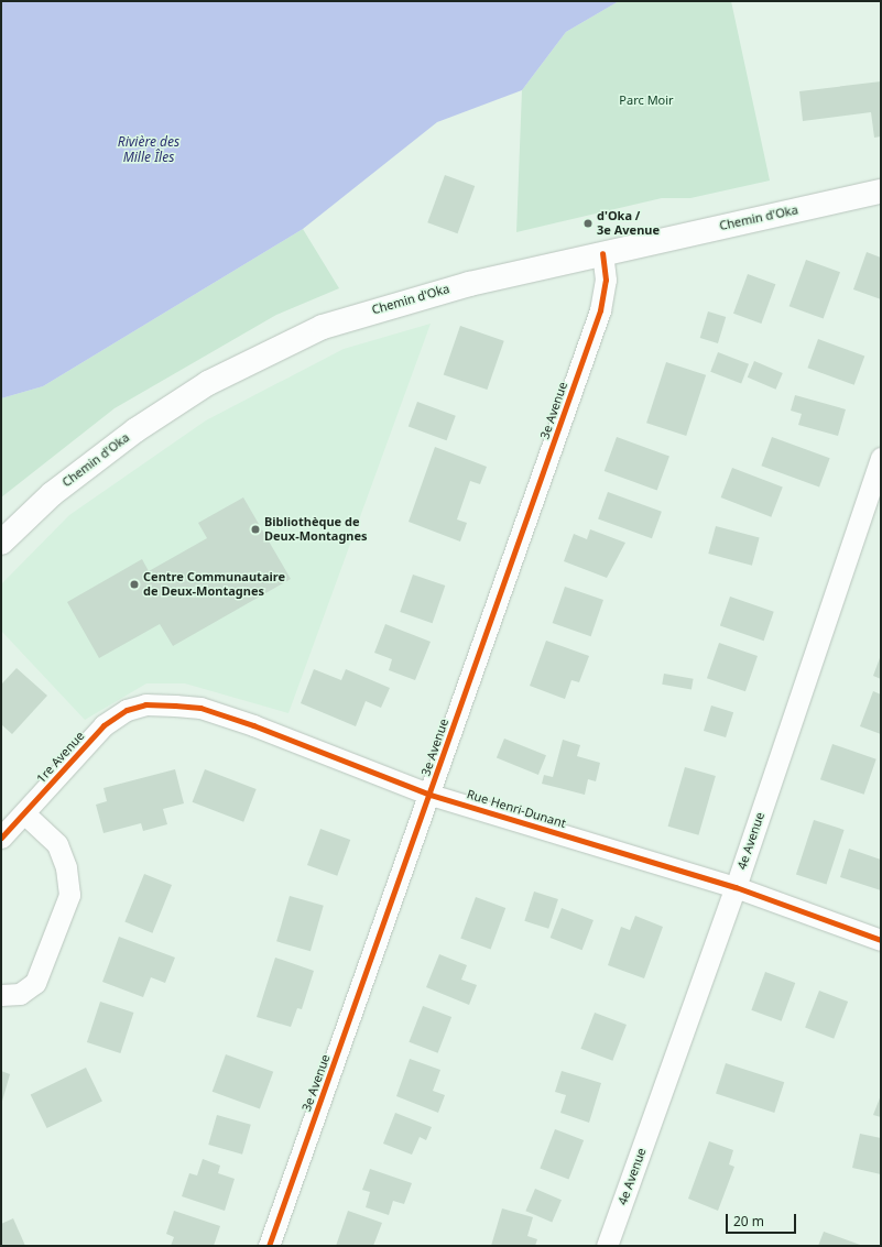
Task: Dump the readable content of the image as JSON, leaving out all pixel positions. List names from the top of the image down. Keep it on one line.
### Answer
{"streets":{"main road":["Chemin d'Oka"],"street":["3e Avenue","1re Avenue","Rue Henri-Dunant","4e Avenue"]},"crossings":[["Chemin d'Oka","3e Avenue"],["3e Avenue","Rue Henri-Dunant"],["1re Avenue","Rue Henri-Dunant"],["Rue Henri-Dunant","4e Avenue"]],"water":["Rivière des Mille Îles"],"parks":["Parc Moir"],"places":["d'Oka / 3e Avenue","Bibliothèque de Deux-Montagnes","Centre Communautaire de Deux-Montagnes"],"scale_bar":"20 m"}
